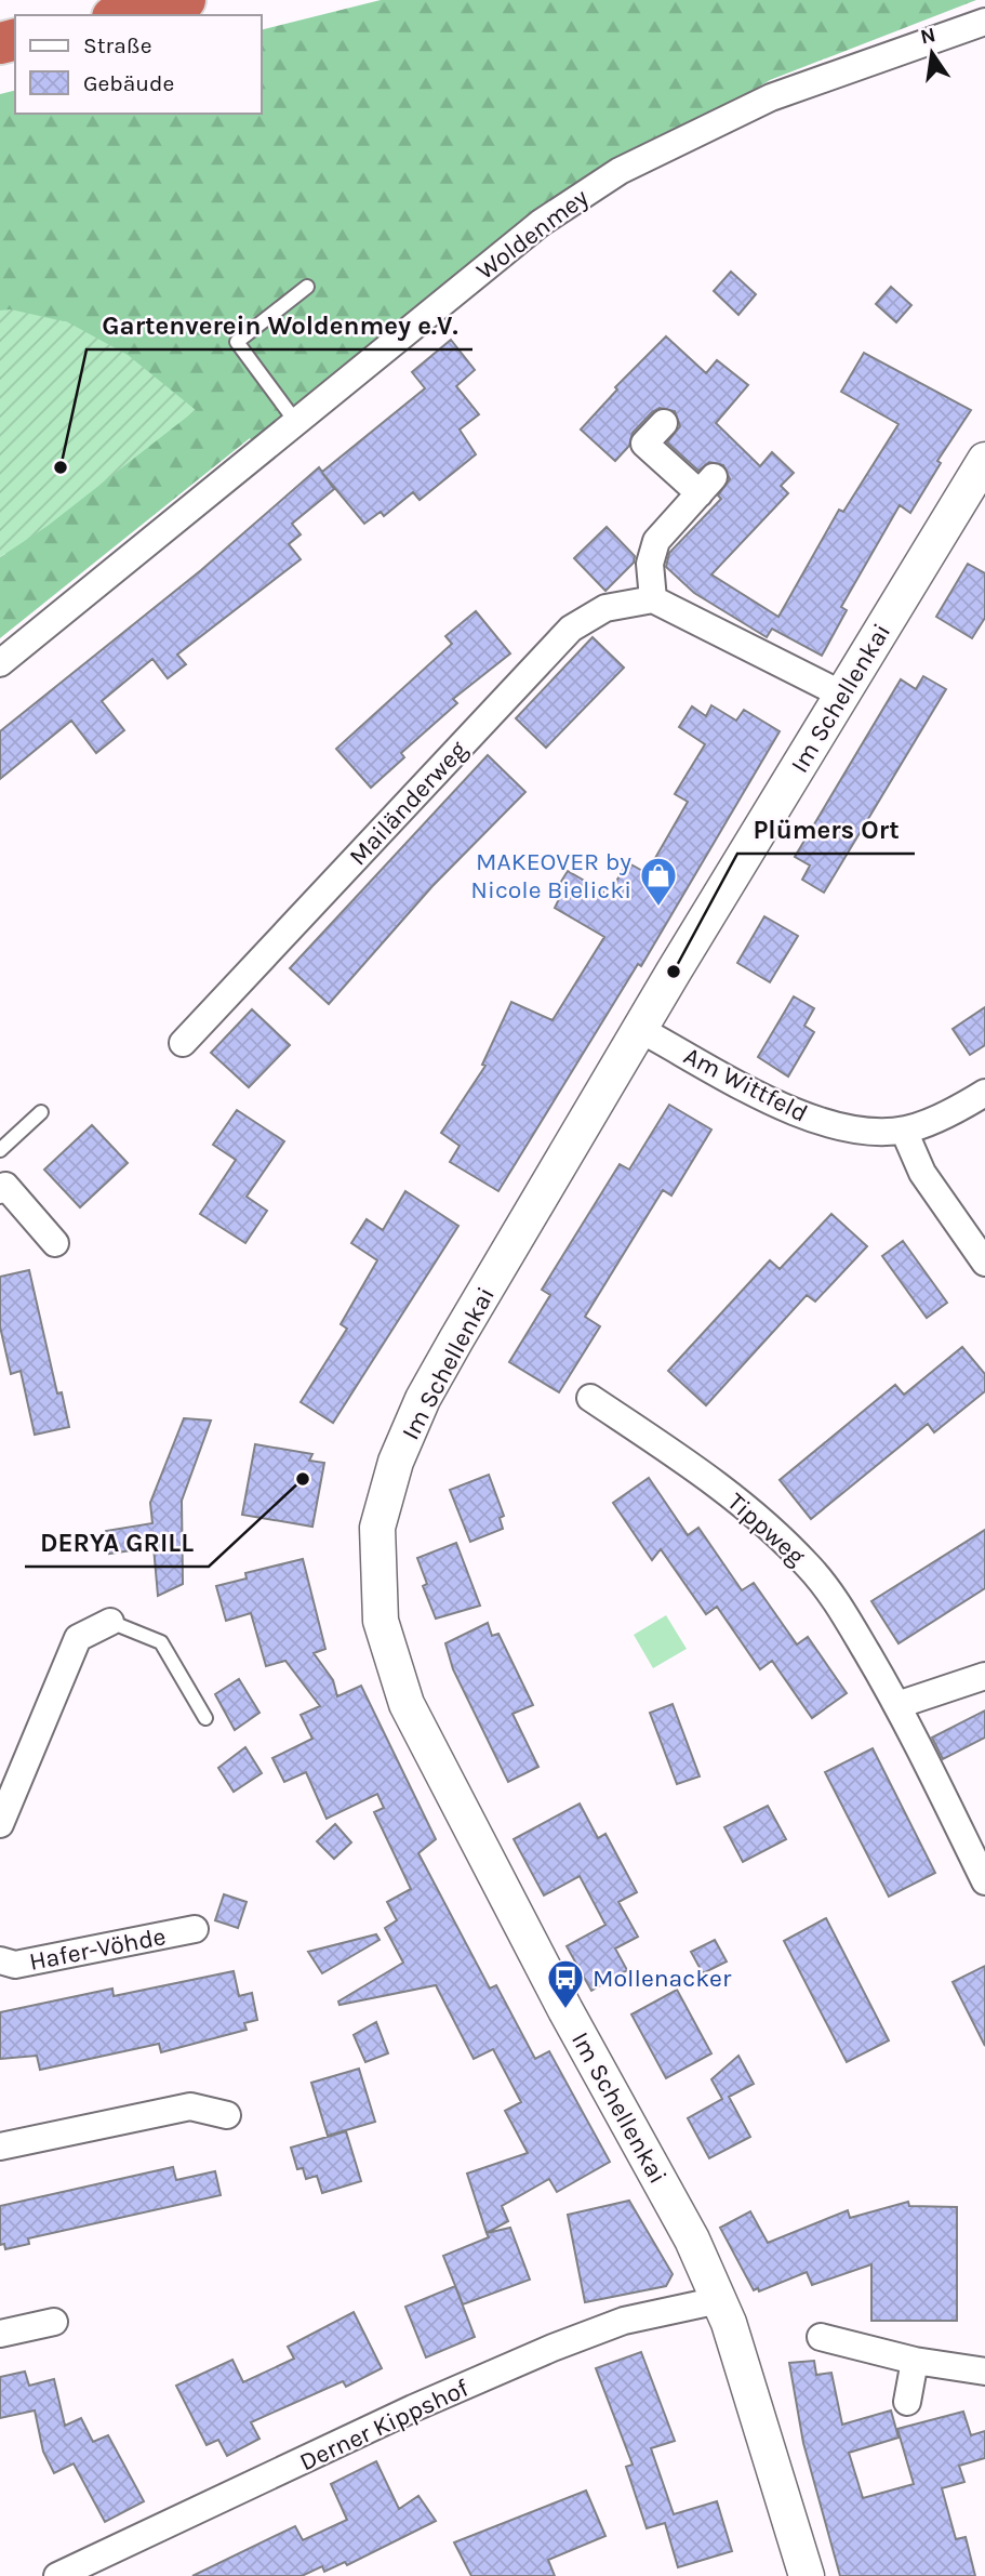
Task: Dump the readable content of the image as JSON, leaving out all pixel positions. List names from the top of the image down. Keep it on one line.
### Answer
{"streets":{"street":["Woldenmey","Im Schellenkai","Mailänderweg","Am Wittfeld","Tippweg","Hafer-Vöhde","Derner Kippshof"]},"crossings":[["Im Schellenkai","Am Wittfeld"],["Im Schellenkai","Derner Kippshof"]],"places":{"other":["Gartenverein Woldenmey e.V.","Plümers Ort","DERYA GRILL"],"shop":["MAKEOVER by Nicole Bielicki"],"bus stop":["Mollenacker"]},"legend":["Straße","Gebäude"],"north":"top"}
